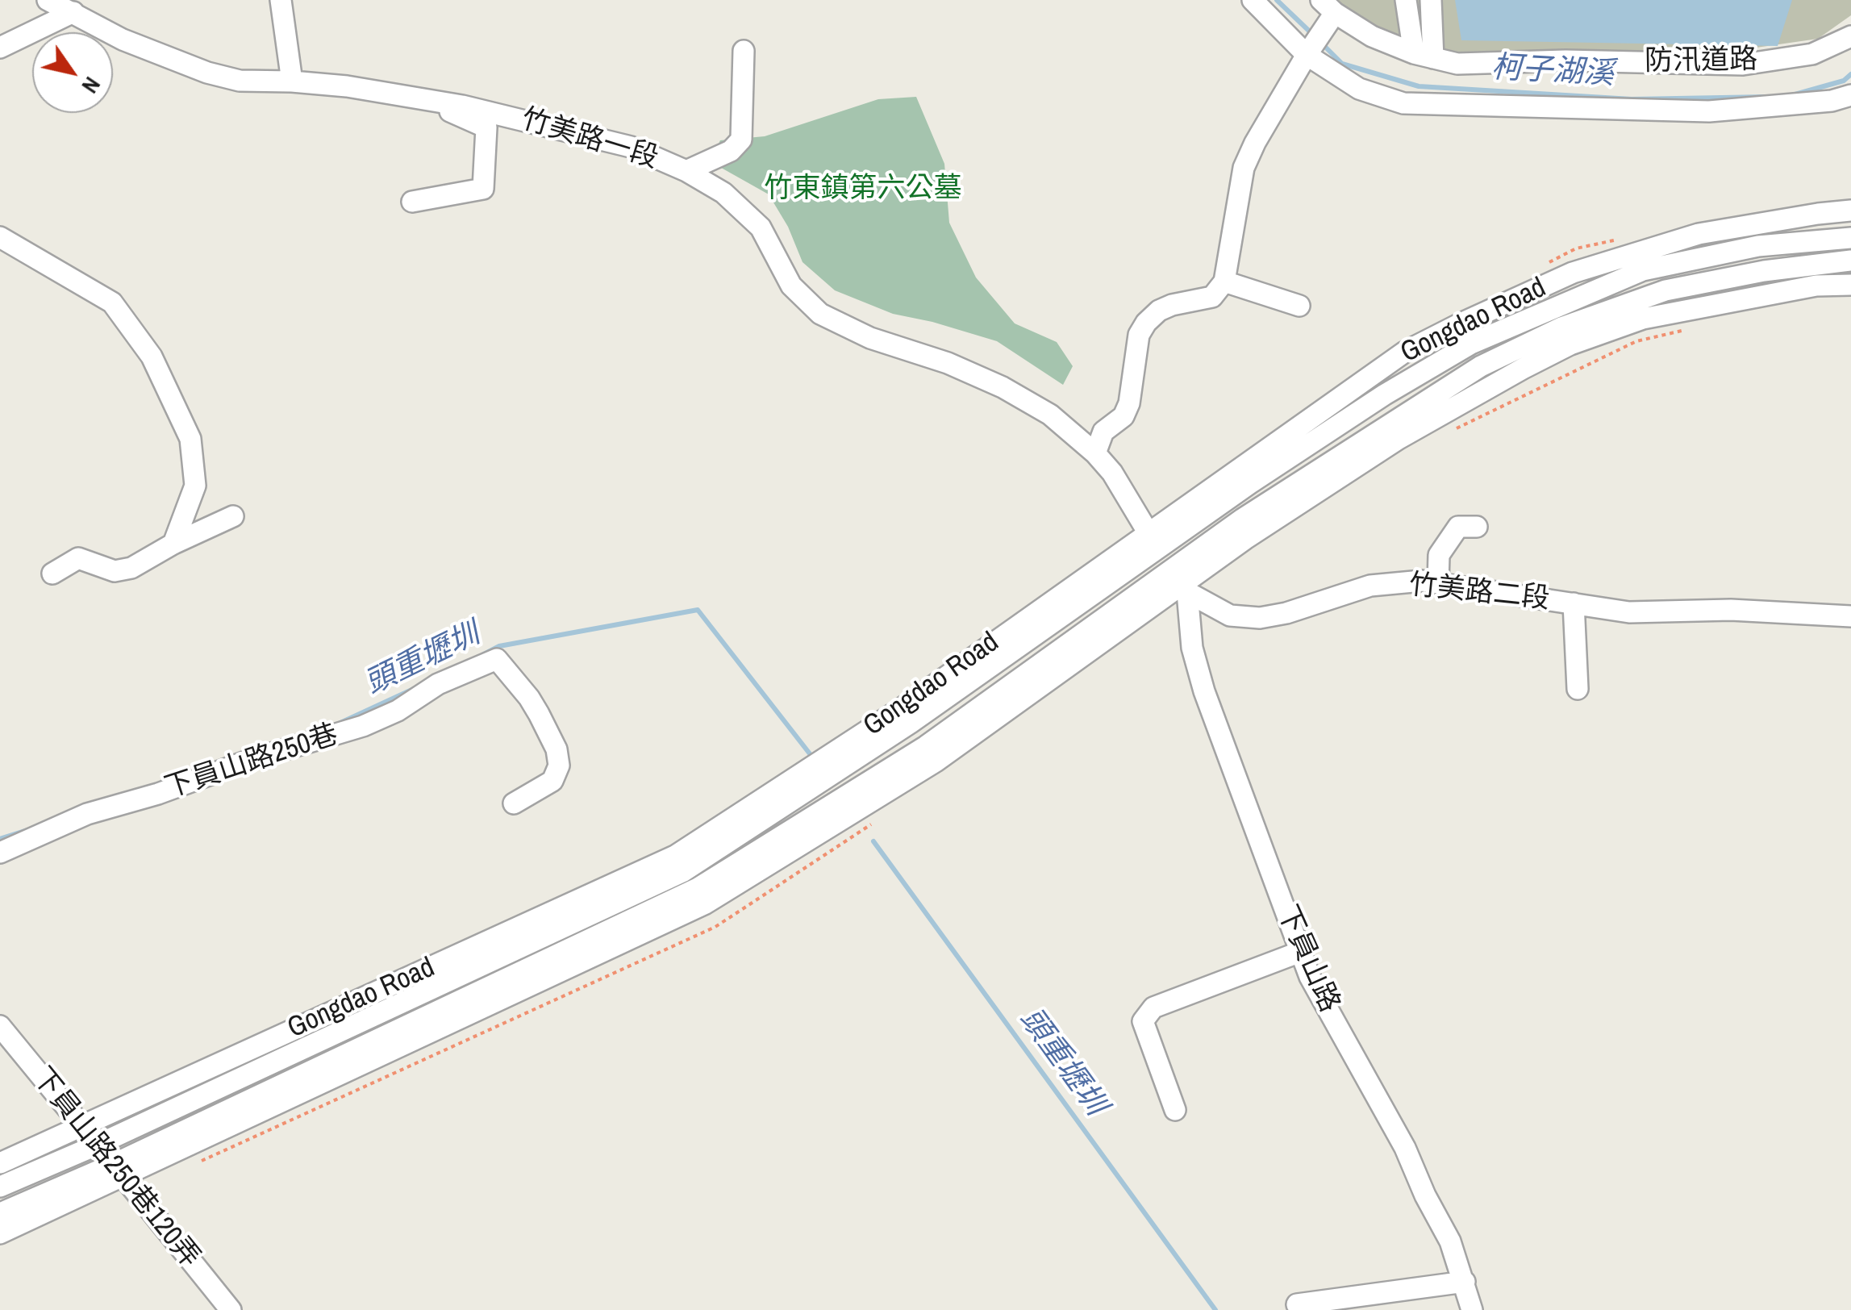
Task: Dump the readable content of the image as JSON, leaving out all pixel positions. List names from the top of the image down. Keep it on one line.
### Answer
{"streets":{"street":["防汛道路","竹美路一段","Gongdao Road","竹美路二段","下員山路250巷","下員山路","下員山路250巷120弄"]},"crossings":[["竹美路一段","竹美路二段"],["Gongdao Road","竹美路二段"],["Gongdao Road","下員山路"],["Gongdao Road","下員山路250巷120弄"],["竹美路二段","下員山路"]],"water":["柯子湖溪","頭重壢圳"],"parks":["竹東鎮第六公墓"],"north":"bottom right"}
